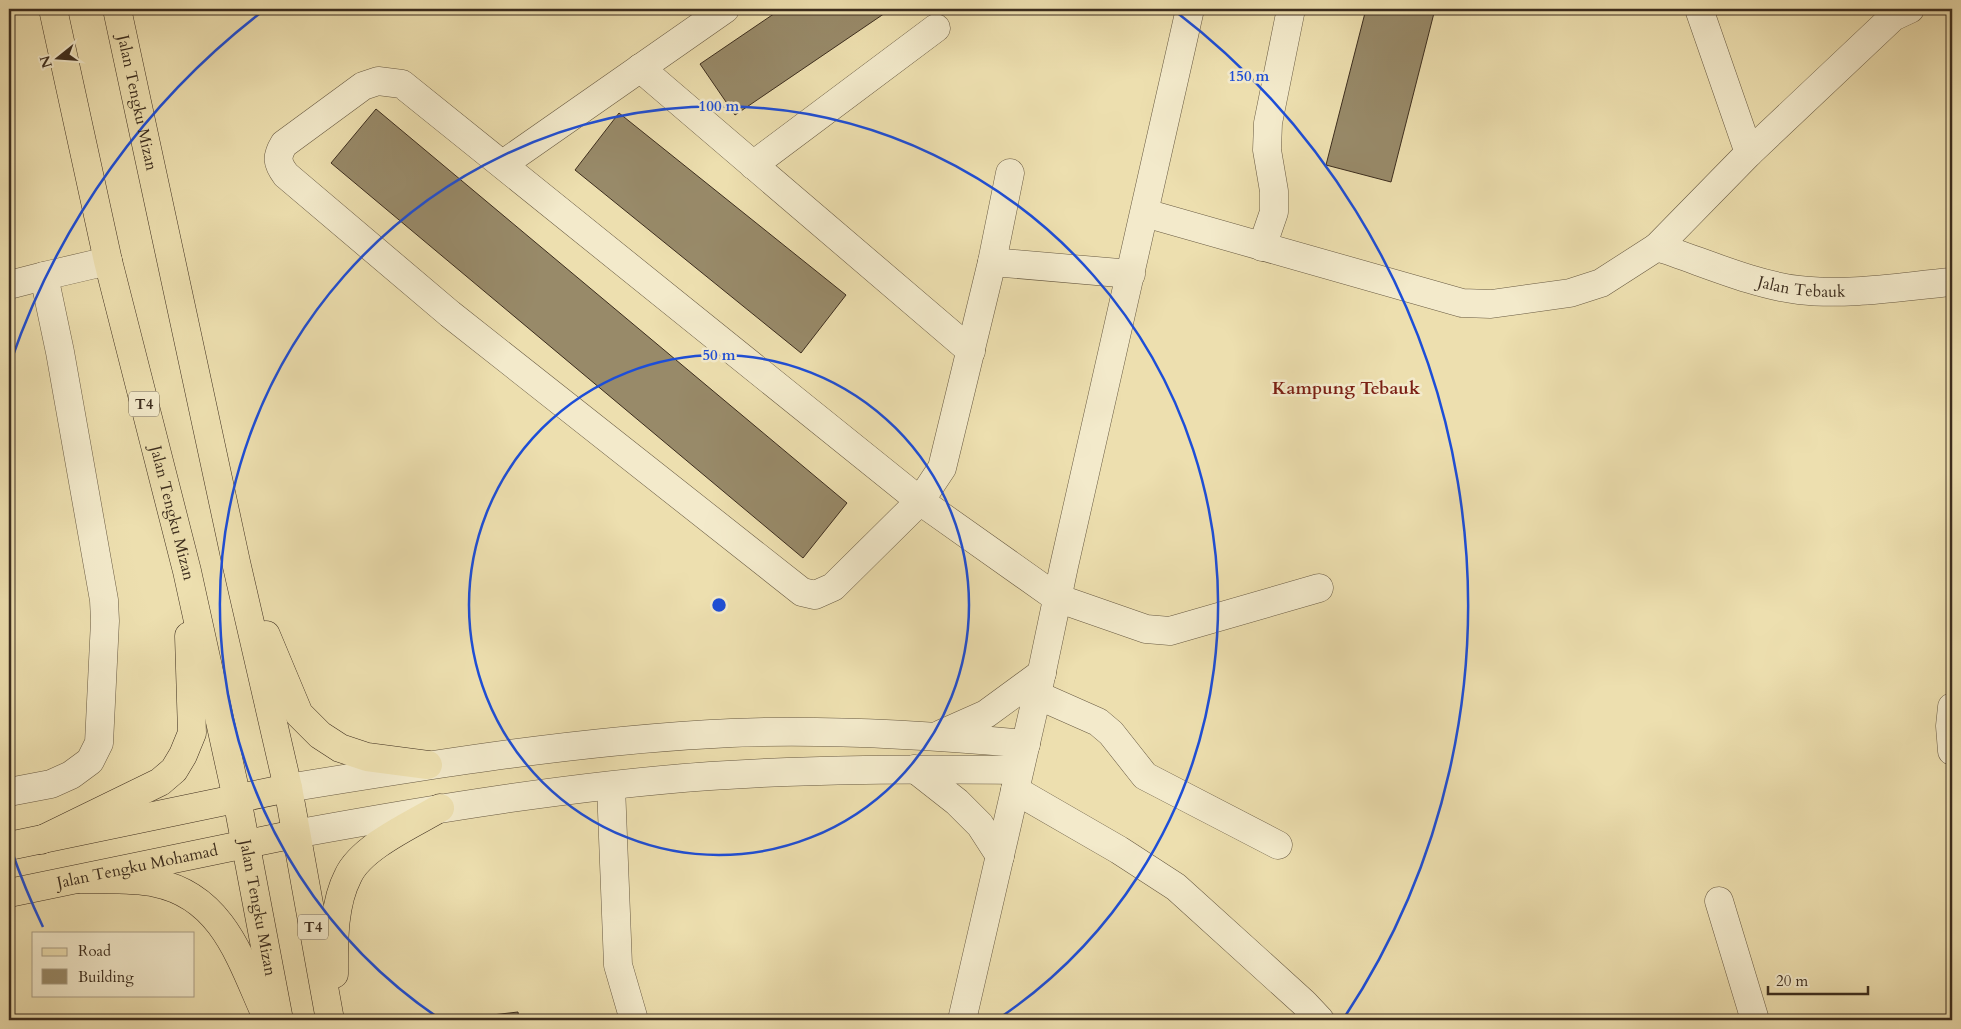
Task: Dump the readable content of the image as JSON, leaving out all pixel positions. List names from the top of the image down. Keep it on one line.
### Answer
{"streets":{"main road":["Jalan Tengku Mizan","T4","Jalan Tengku Mohamad"],"street":["Jalan Tebauk"]},"crossings":[["Jalan Tengku Mizan","Jalan Tengku Mohamad"]],"districts":["Kampung Tebauk"],"legend":["Road","Building"],"scale_bar":"20 m","north":"left","rings":["150 m","100 m","50 m"]}
